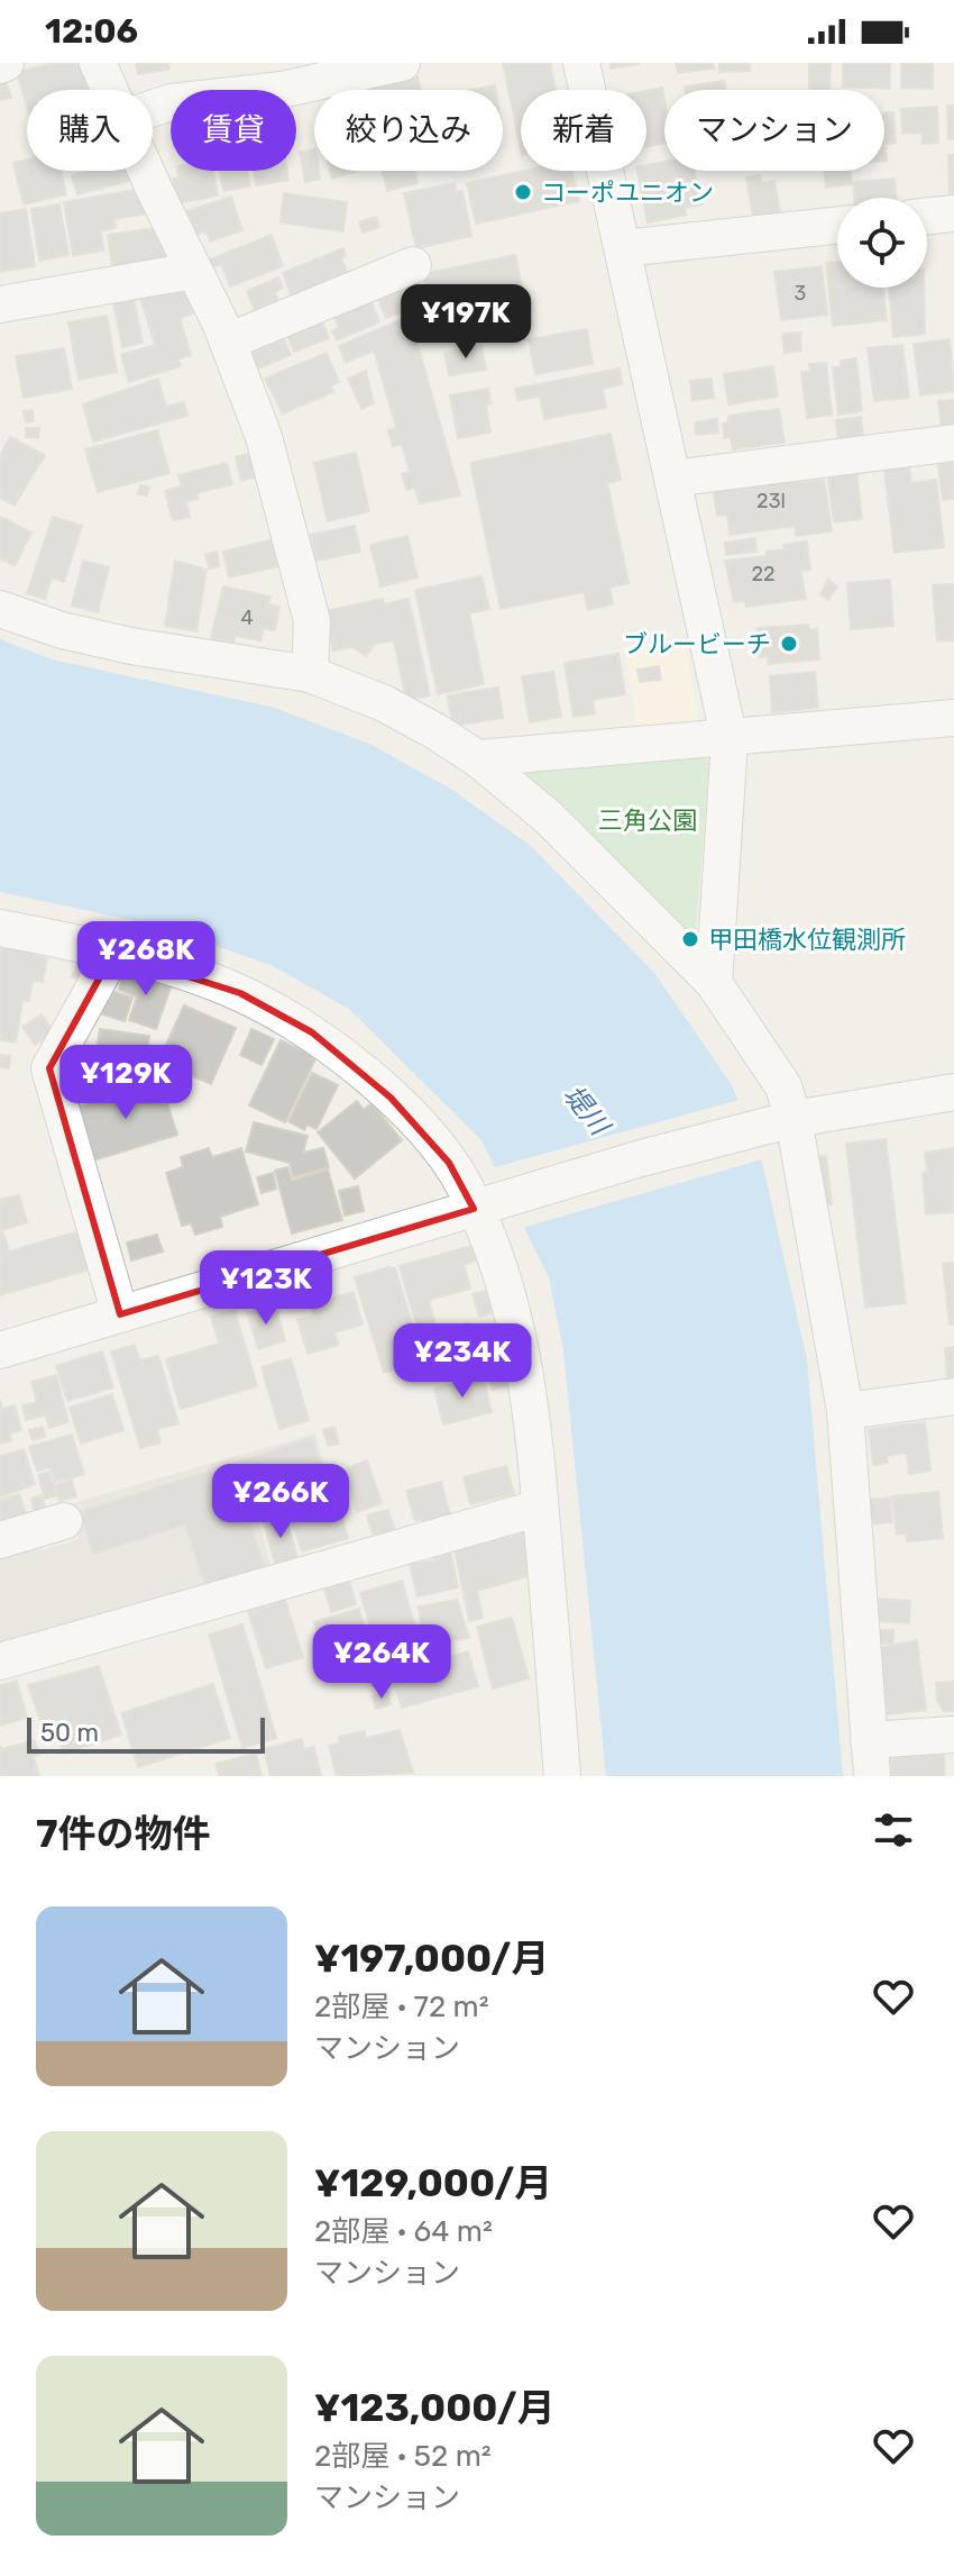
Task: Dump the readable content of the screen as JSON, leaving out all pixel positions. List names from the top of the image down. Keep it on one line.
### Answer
{"water":["堤川"],"parks":["三角公園"],"places":["コーポユニオン","ブルービーチ","甲田橋水位観測所"],"house_numbers":["3","23l","22","4"],"scale_bar":"50 m","page":{"status":"12:06","chip":["購入","賃貸","絞り込み","新着","マンション"],"price":["¥197K","¥268K","¥129K","¥123K","¥234K","¥266K","¥264K"],"scale":"50 m","heading":"7件の物件","list":[{"name":"¥197,000/月","note":"2部屋 · 72 m² · マンション"},{"name":"¥129,000/月","note":"2部屋 · 64 m² · マンション"},{"name":"¥123,000/月","note":"2部屋 · 52 m² · マンション"}]}}
